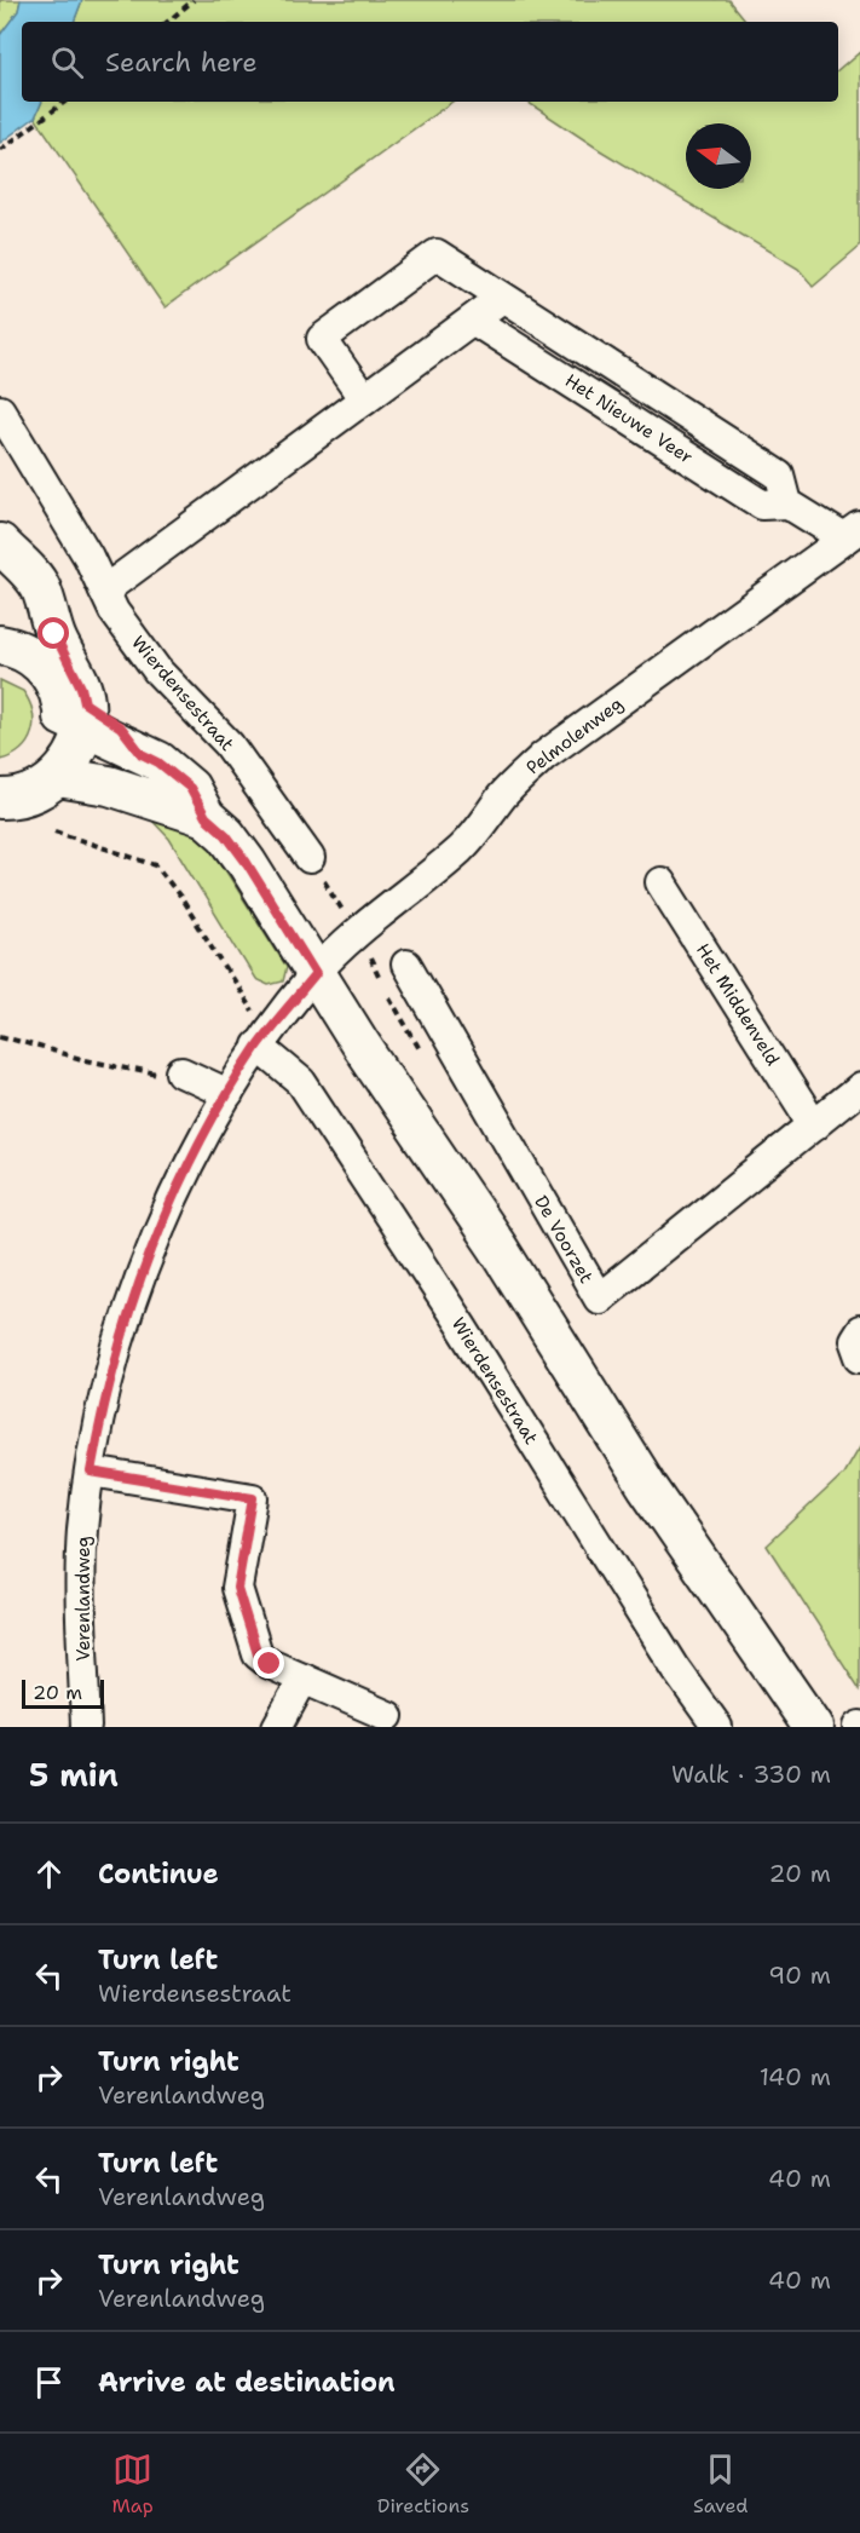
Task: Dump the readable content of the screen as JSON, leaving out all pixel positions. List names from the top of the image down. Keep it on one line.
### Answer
{"streets":{"street":["Het Nieuwe Veer","Wierdensestraat","Pelmolenweg","Het Middenveld","De Voorzet","Verenlandweg"]},"crossings":[["Het Nieuwe Veer","Pelmolenweg"],["Wierdensestraat","Verenlandweg"],["Pelmolenweg","Verenlandweg"],["Het Middenveld","De Voorzet"]],"scale_bar":"20 m","north":"left","page":{"search":"Search here","scale":"20 m","heading":["5 min","Walk · 330 m"],"list":[["Continue","20 m"],["Turn left","Wierdensestraat","90 m"],["Turn right","Verenlandweg","140 m"],["Turn left","Verenlandweg","40 m"],["Turn right","Verenlandweg","40 m"],"Arrive at destination"],"nav":["Map","Directions","Saved"]}}
